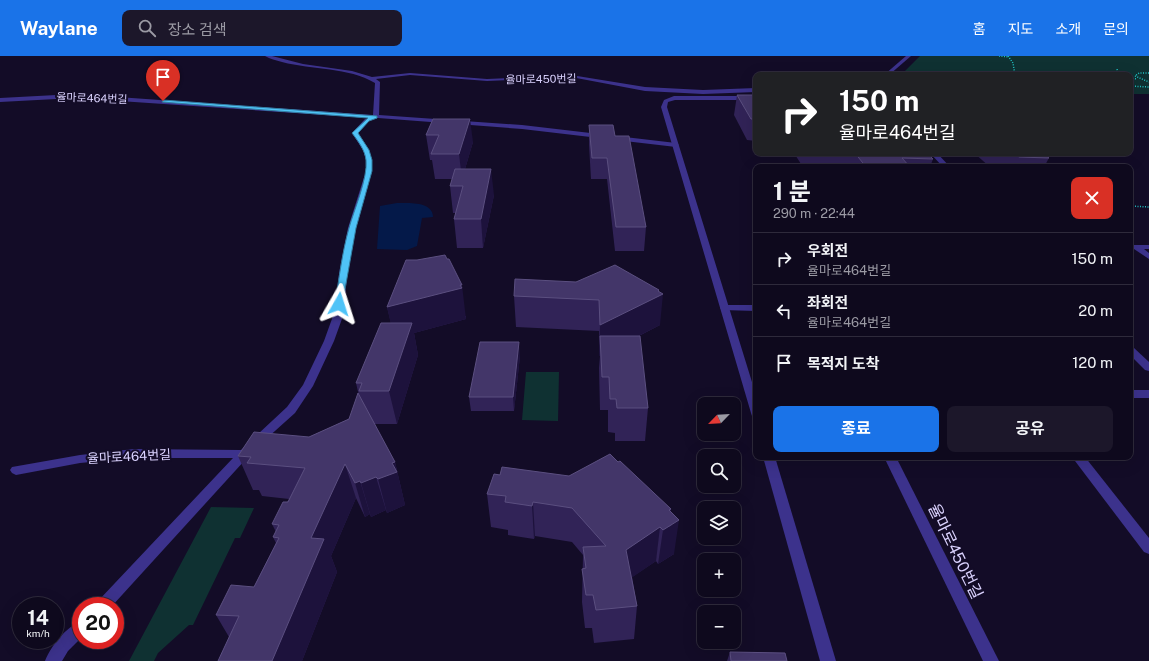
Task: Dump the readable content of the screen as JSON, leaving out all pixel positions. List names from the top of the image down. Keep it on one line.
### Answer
{"streets":{"street":["율마로450번길","율마로464번길"]},"north":"bottom left","page":{"header":"Waylane","search":"장소 검색","nav":["홈","지도","소개","문의"],"turn":["150 m","율마로464번길"],"heading":["1 분","290 m · 22:44"],"list":[{"name":"우회전","note":"율마로464번길","value":"150 m"},{"name":"좌회전","note":"율마로464번길","value":"20 m"},{"name":"목적지 도착","value":"120 m"}],"map_buttons":["+","−"],"buttons":["종료","공유"],"speed":"14 km/h","limit":"20"}}
